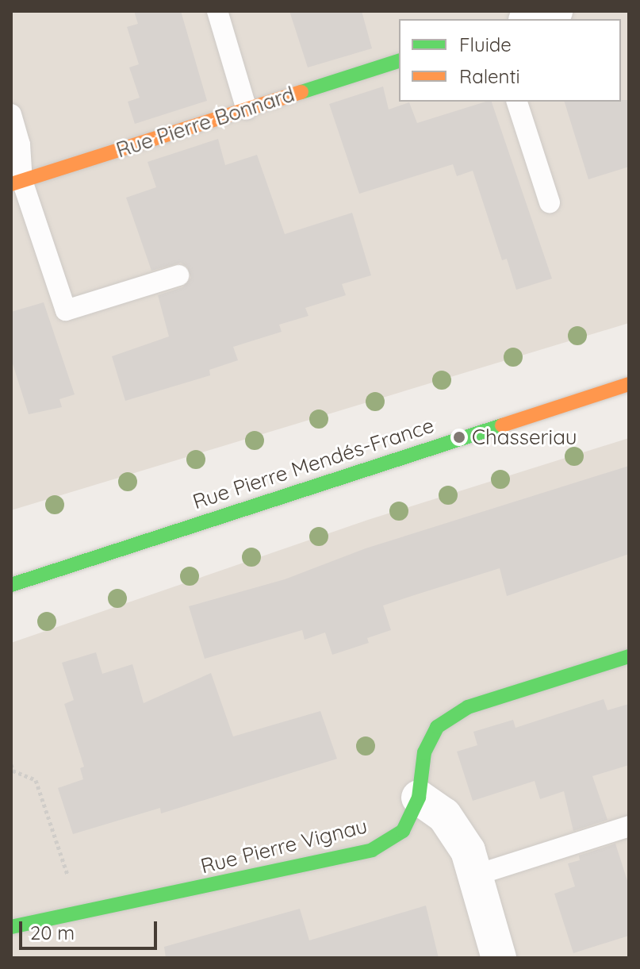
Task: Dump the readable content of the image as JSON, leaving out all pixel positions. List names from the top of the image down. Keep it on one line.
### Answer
{"streets":{"street":["Rue Pierre Bonnard","Rue Pierre Mendés-France","Rue Pierre Vignau"]},"places":["Chasseriau"],"legend":["Fluide","Ralenti"],"scale_bar":"20 m"}
